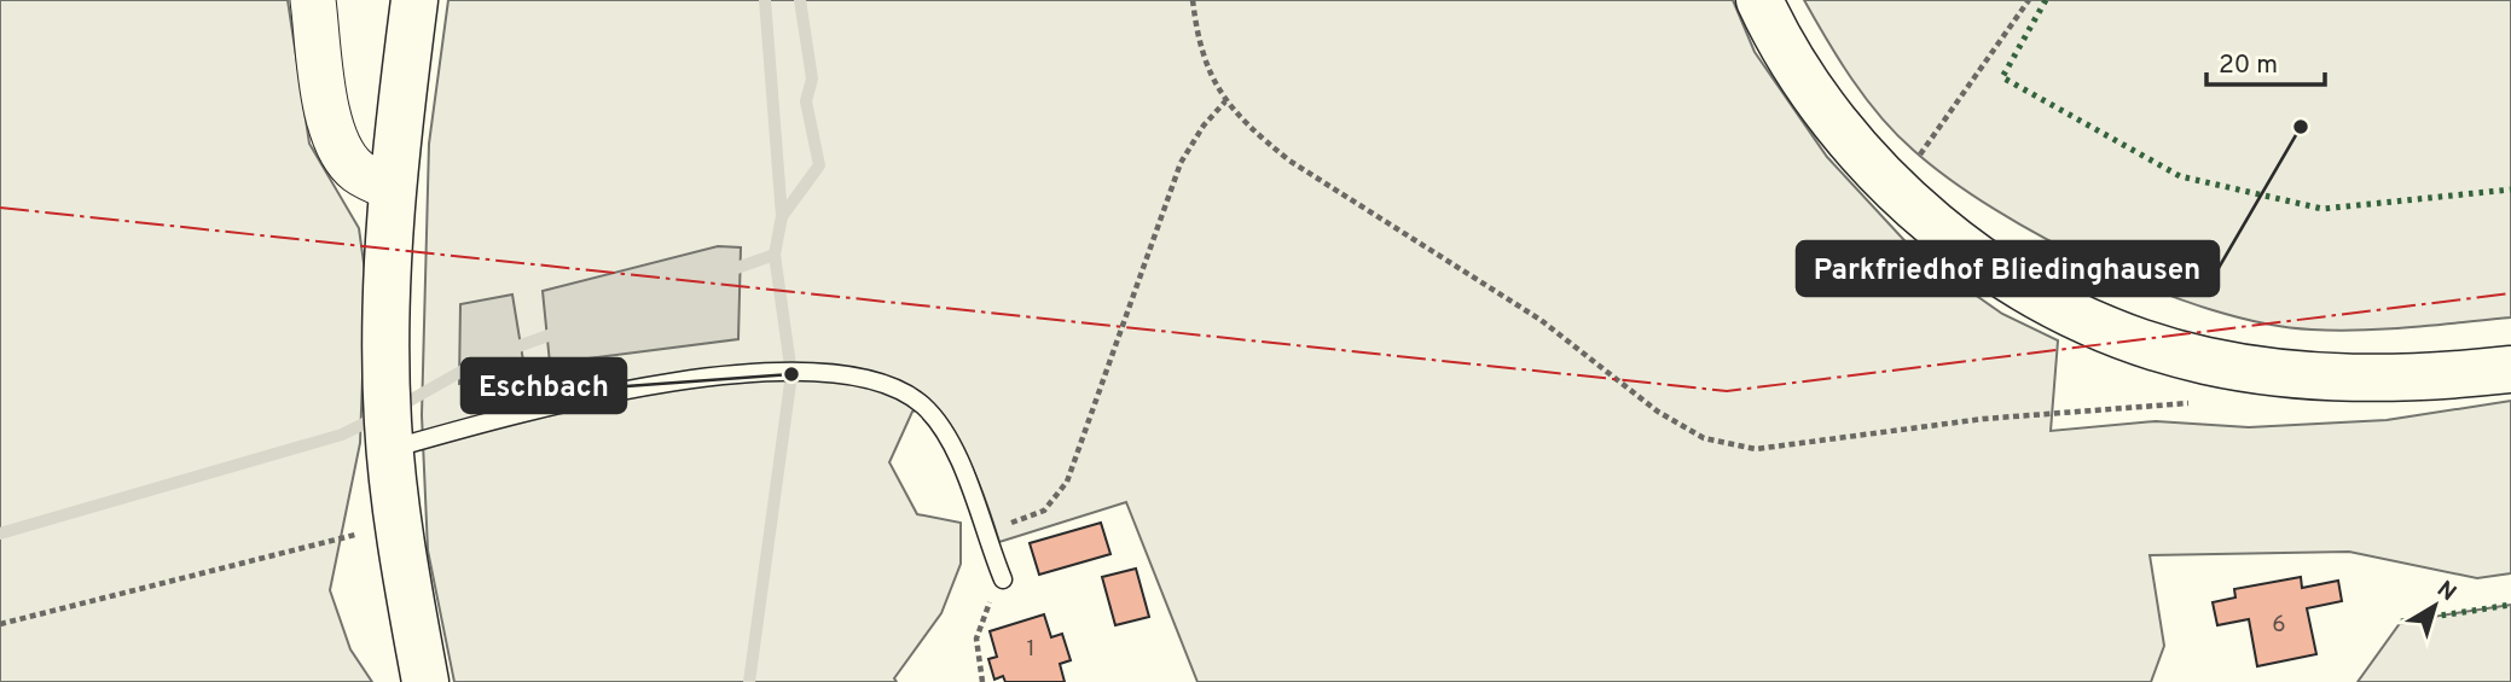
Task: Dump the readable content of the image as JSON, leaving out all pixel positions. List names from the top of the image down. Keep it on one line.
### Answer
{"places":["Parkfriedhof Bliedinghausen","Eschbach"],"house_numbers":["6","1"],"scale_bar":"20 m","north":"top right"}
